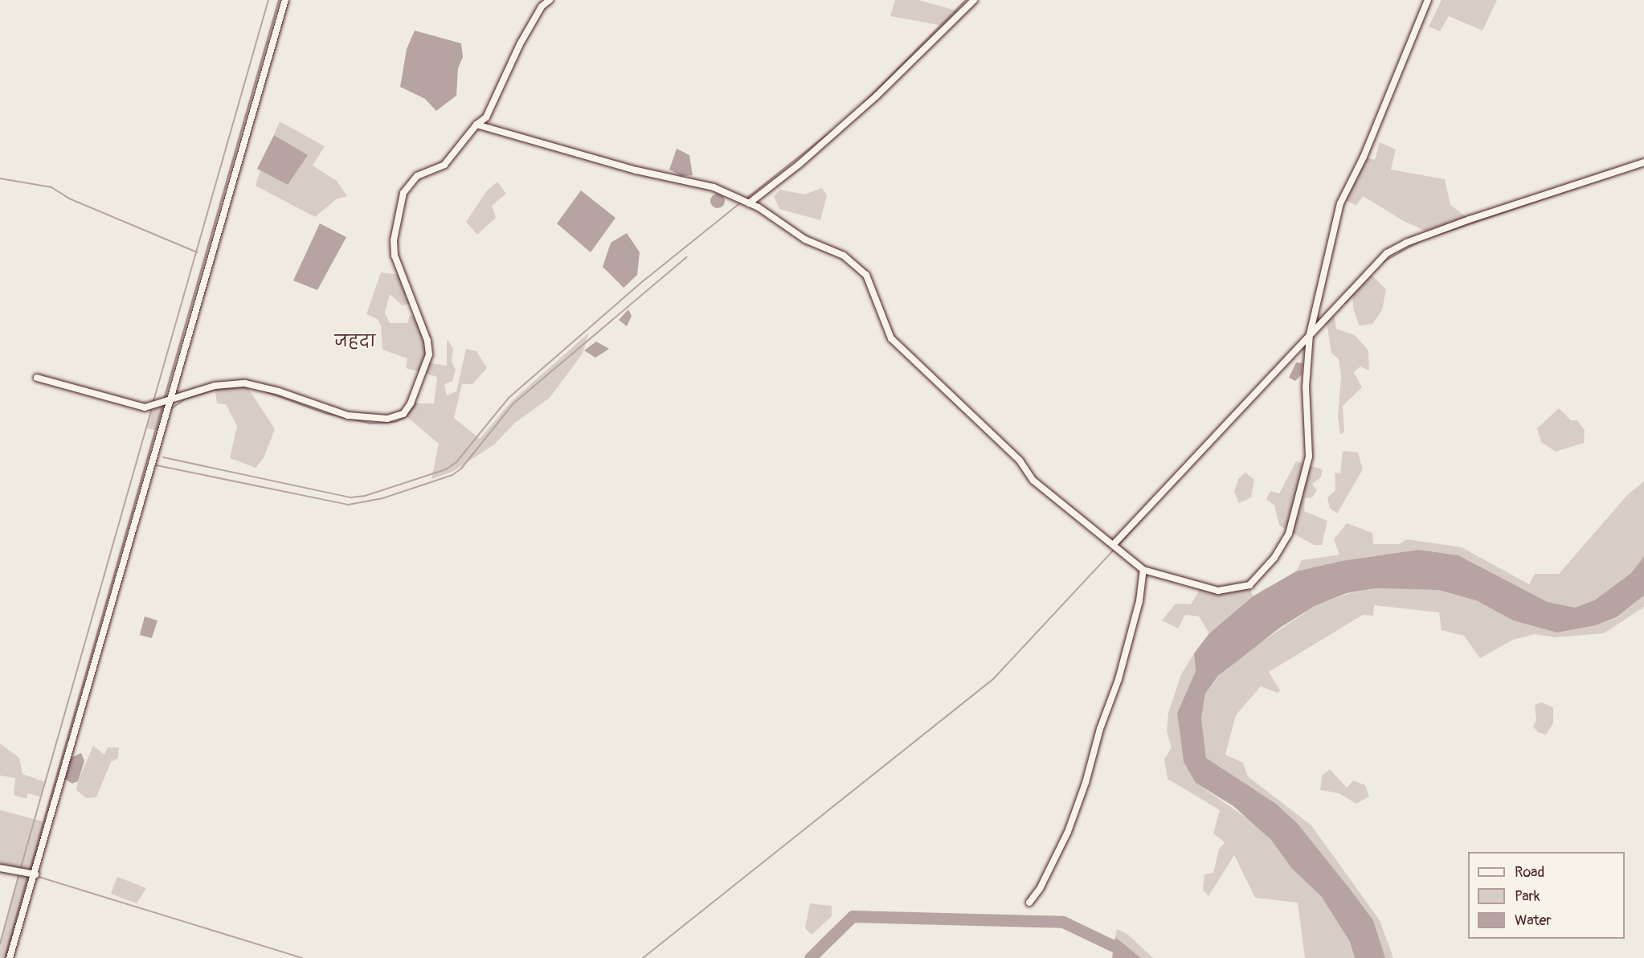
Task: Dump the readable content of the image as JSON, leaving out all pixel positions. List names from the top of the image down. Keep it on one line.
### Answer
{"districts":["जहदा"],"legend":["Road","Park","Water"]}
